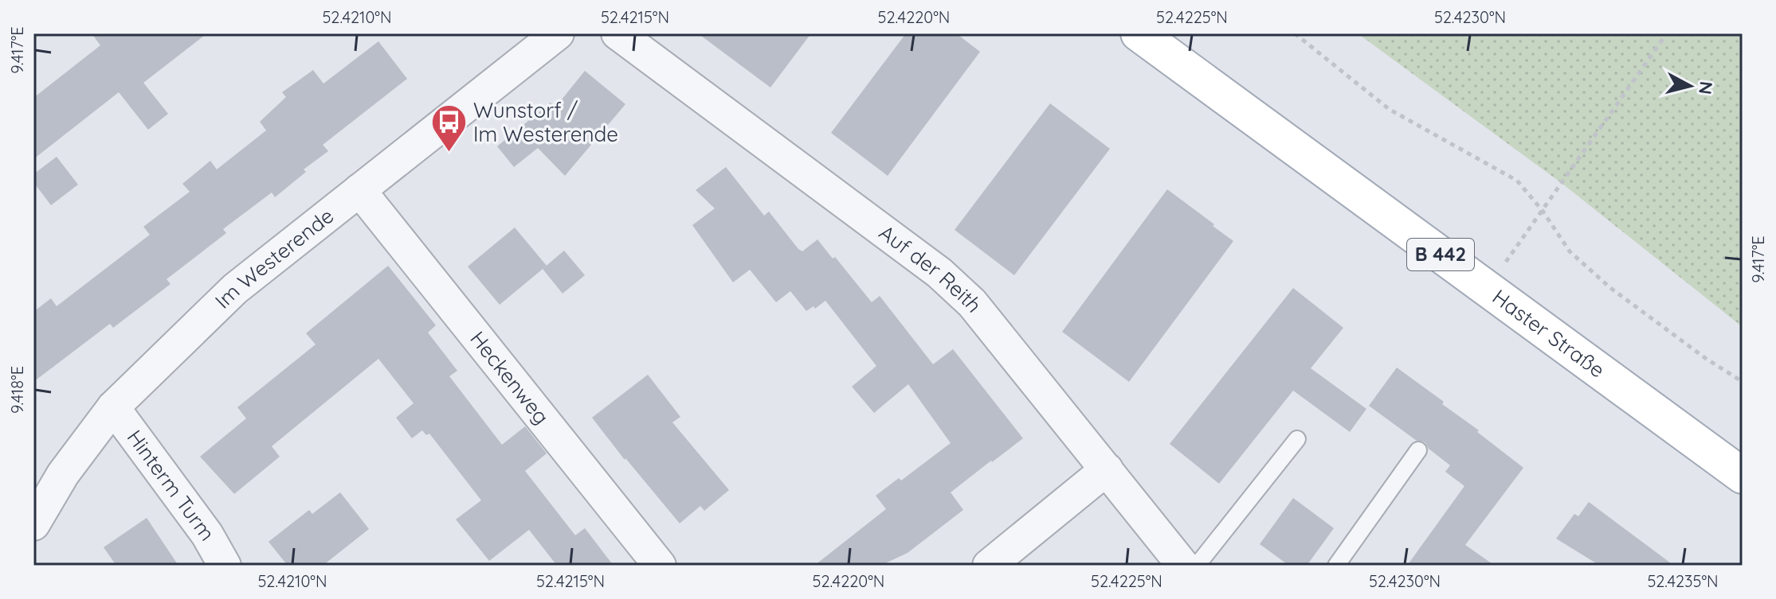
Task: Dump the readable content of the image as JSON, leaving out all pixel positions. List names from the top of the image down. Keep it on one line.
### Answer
{"streets":{"main road":["B 442","Haster Straße"],"street":["Im Westerende","Auf der Reith","Heckenweg","Hinterm Turm"]},"crossings":[["Im Westerende","Heckenweg"],["Im Westerende","Hinterm Turm"]],"places":{"bus stop":["Wunstorf / Im Westerende"]},"north":"right","coordinates":["52.4210°N","52.4215°N","52.4220°N","52.4225°N","52.4230°N","9.417°E","9.418°E","52.4235°N"]}
